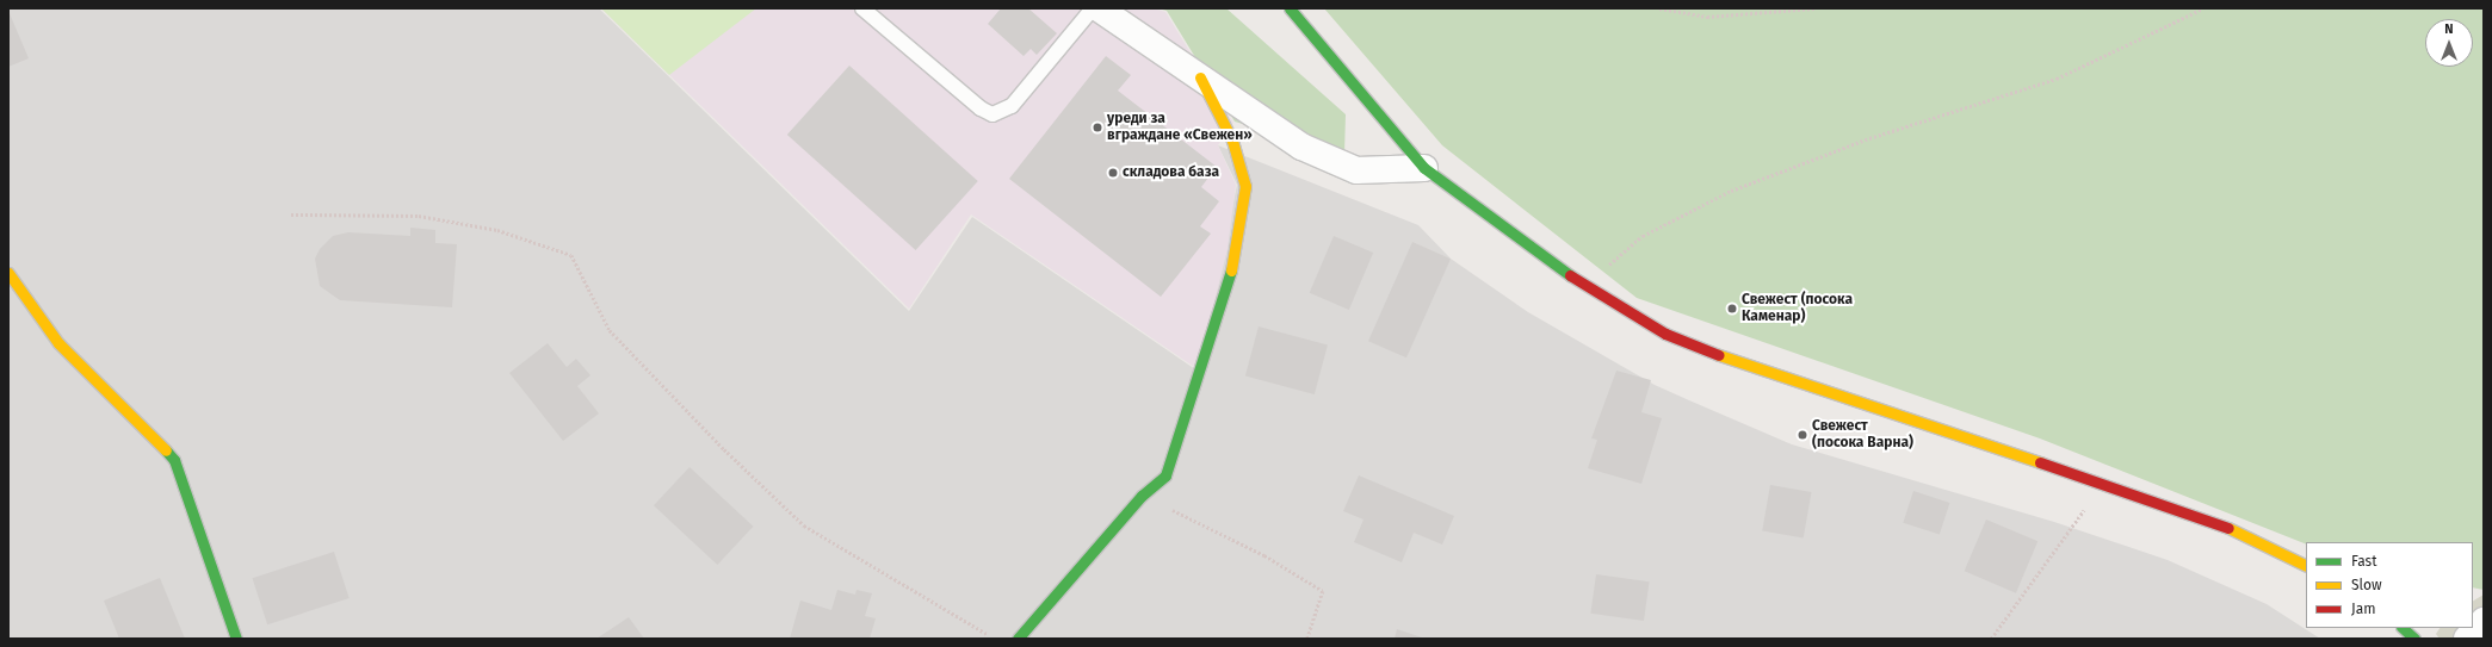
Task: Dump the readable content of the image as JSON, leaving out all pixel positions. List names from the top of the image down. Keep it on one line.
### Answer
{"places":["уреди за вграждане «Свежен»","складова база","Свежест (посока Каменар)","Свежест (посока Варна)"],"legend":["Fast","Slow","Jam"],"north":"top"}
